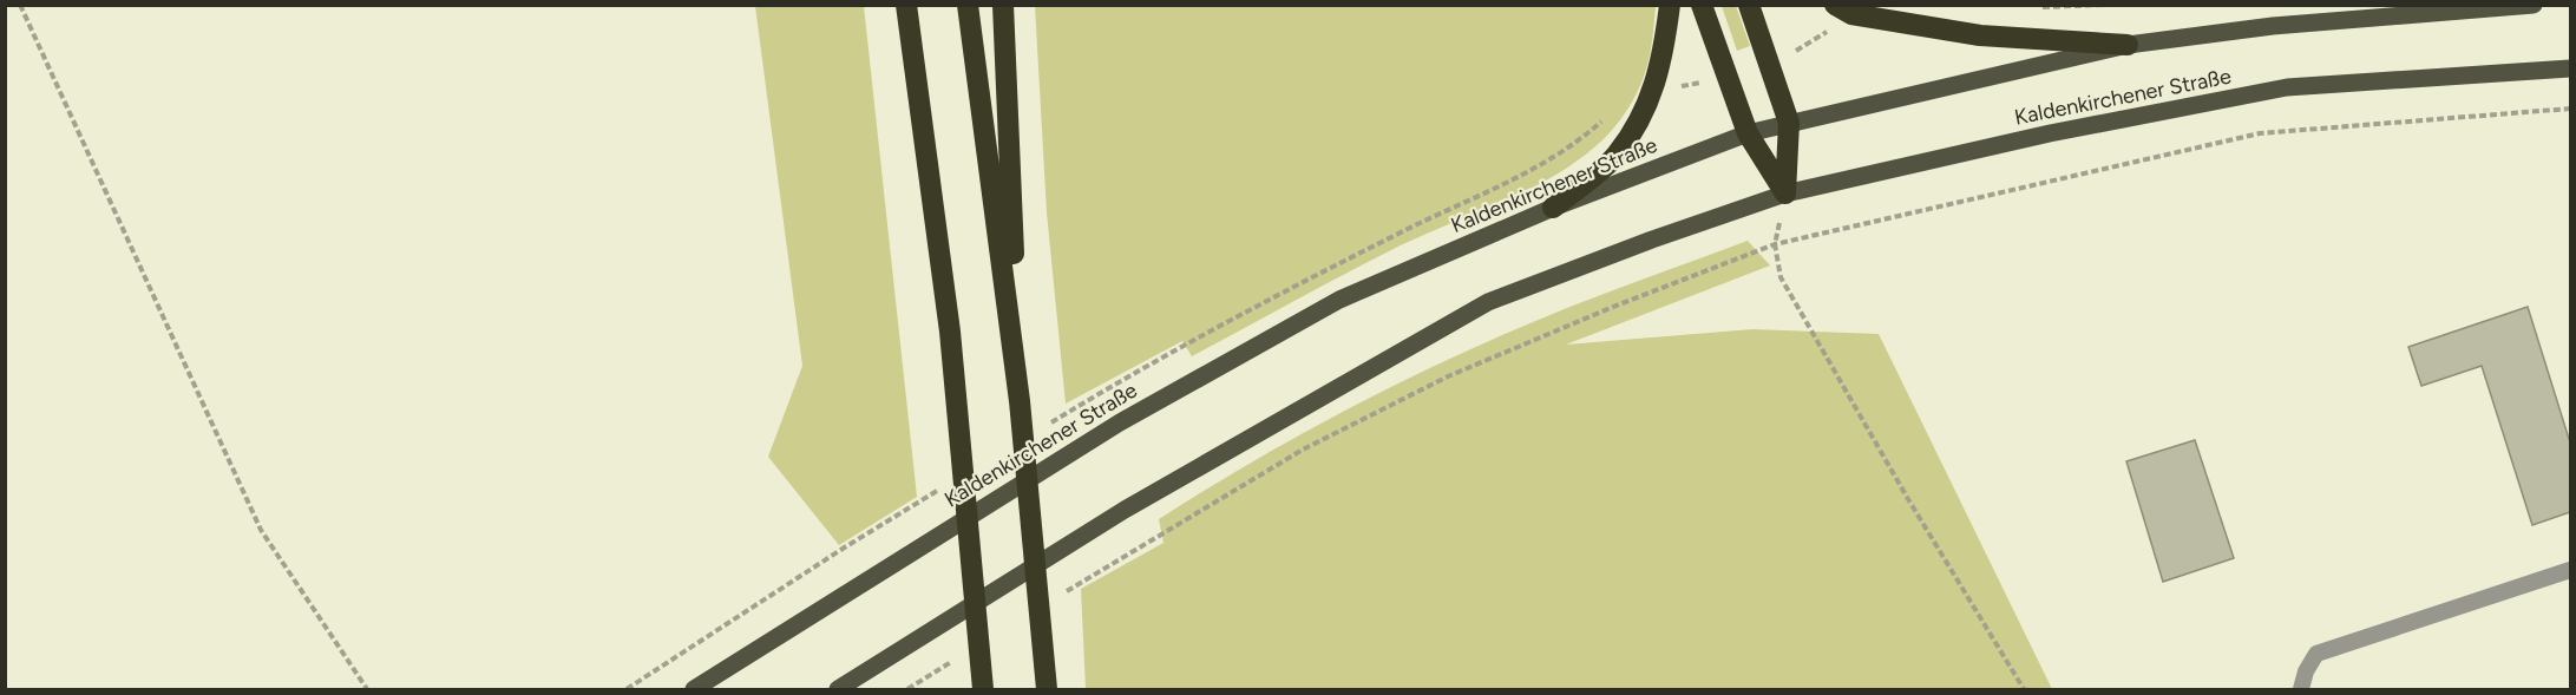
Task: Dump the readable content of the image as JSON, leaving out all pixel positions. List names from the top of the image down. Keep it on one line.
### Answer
{"streets":{"main road":["Kaldenkirchener Straße"]}}
